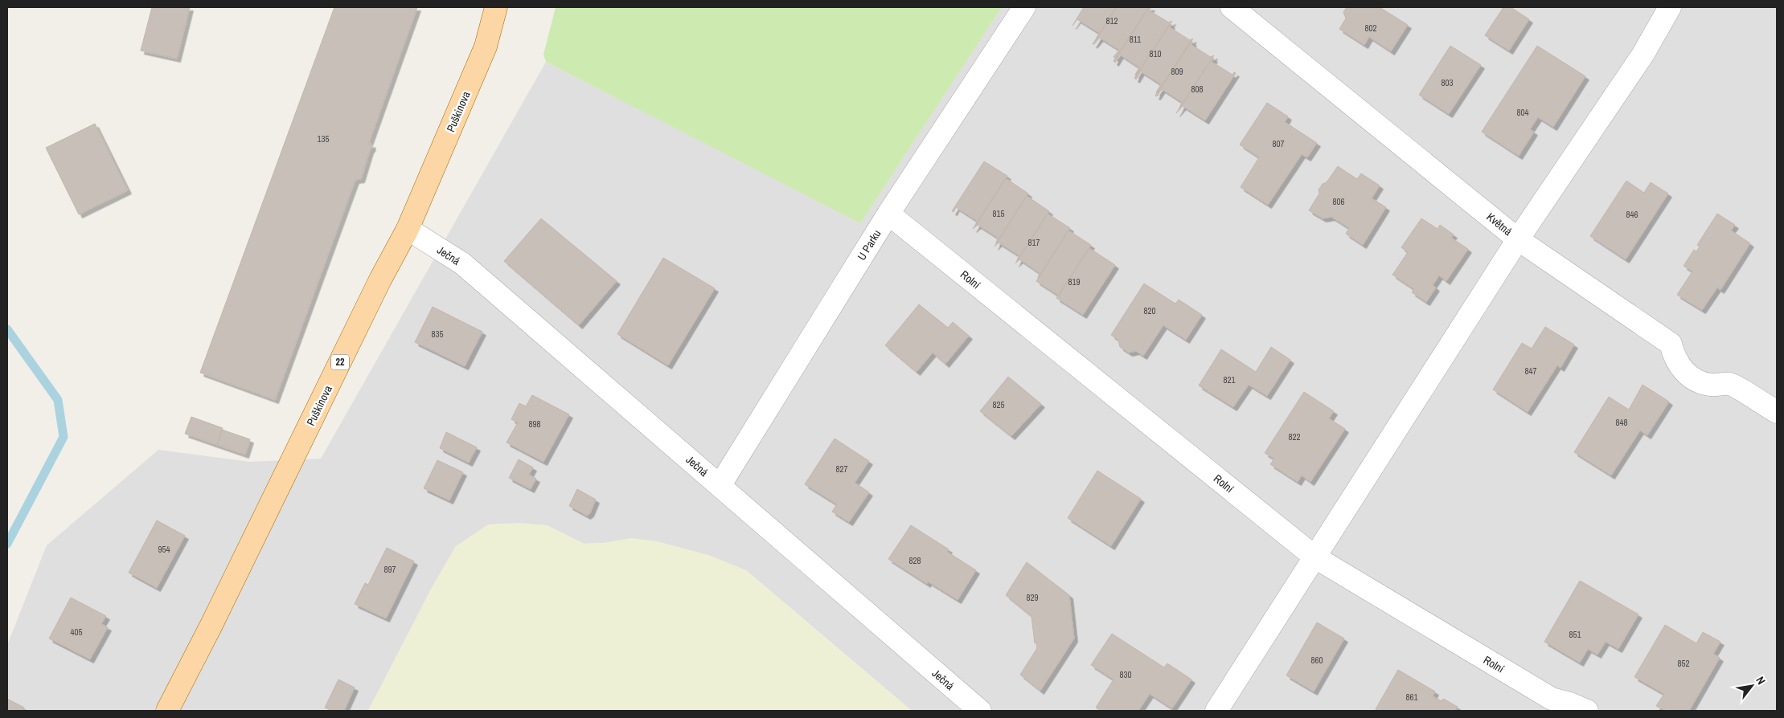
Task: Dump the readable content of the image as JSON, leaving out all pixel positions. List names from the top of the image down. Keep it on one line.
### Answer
{"streets":{"main road":["Puškinova","22"],"street":["Květná","U Parku","Ječná","Rolní"]},"crossings":[["Puškinova","Ječná"],["U Parku","Ječná"],["U Parku","Rolní"]],"house_numbers":["812","802","811","810","809","803","808","804","135","807","806","815","846","817","819","820","835","847","821","825","848","898","822","827","954","828","897","829","405","851","860","852","830","861"],"north":"top right"}
